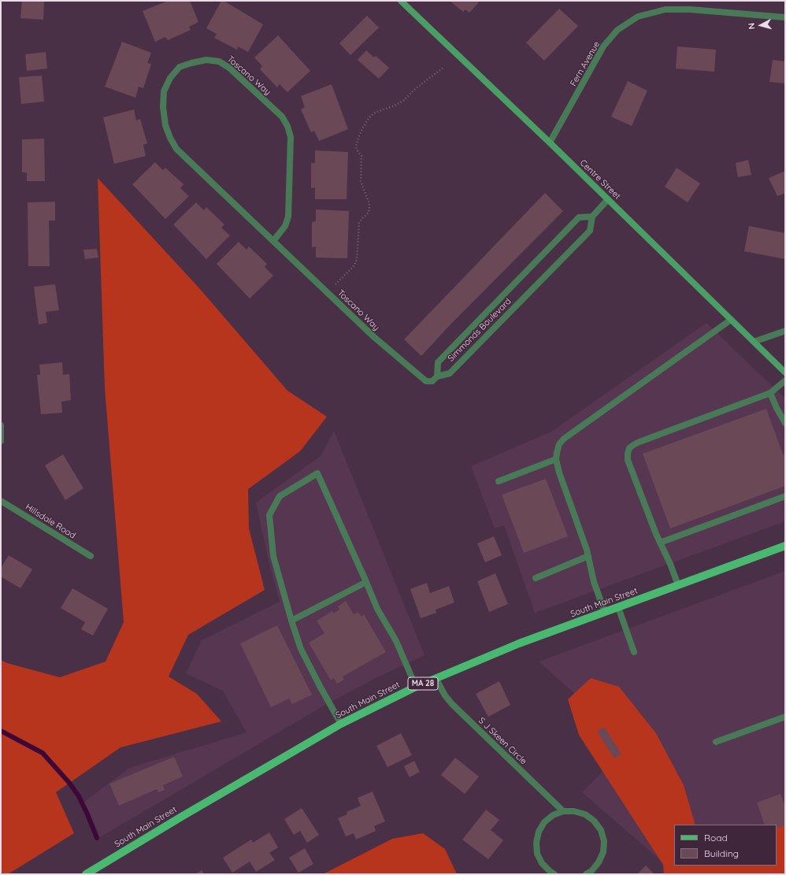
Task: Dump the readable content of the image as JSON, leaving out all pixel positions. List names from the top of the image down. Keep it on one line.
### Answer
{"streets":{"main road":["Centre Street","South Main Street","MA 28"],"street":["Fern Avenue","Toscano Way","Simmonds Boulevard","Hillsdale Road","S J Skeen Circle"]},"crossings":[["Fern Avenue","Centre Street"],["Toscano Way","Simmonds Boulevard"],["Centre Street","Simmonds Boulevard"],["South Main Street","S J Skeen Circle"]],"legend":["Road","Building"],"north":"left"}
